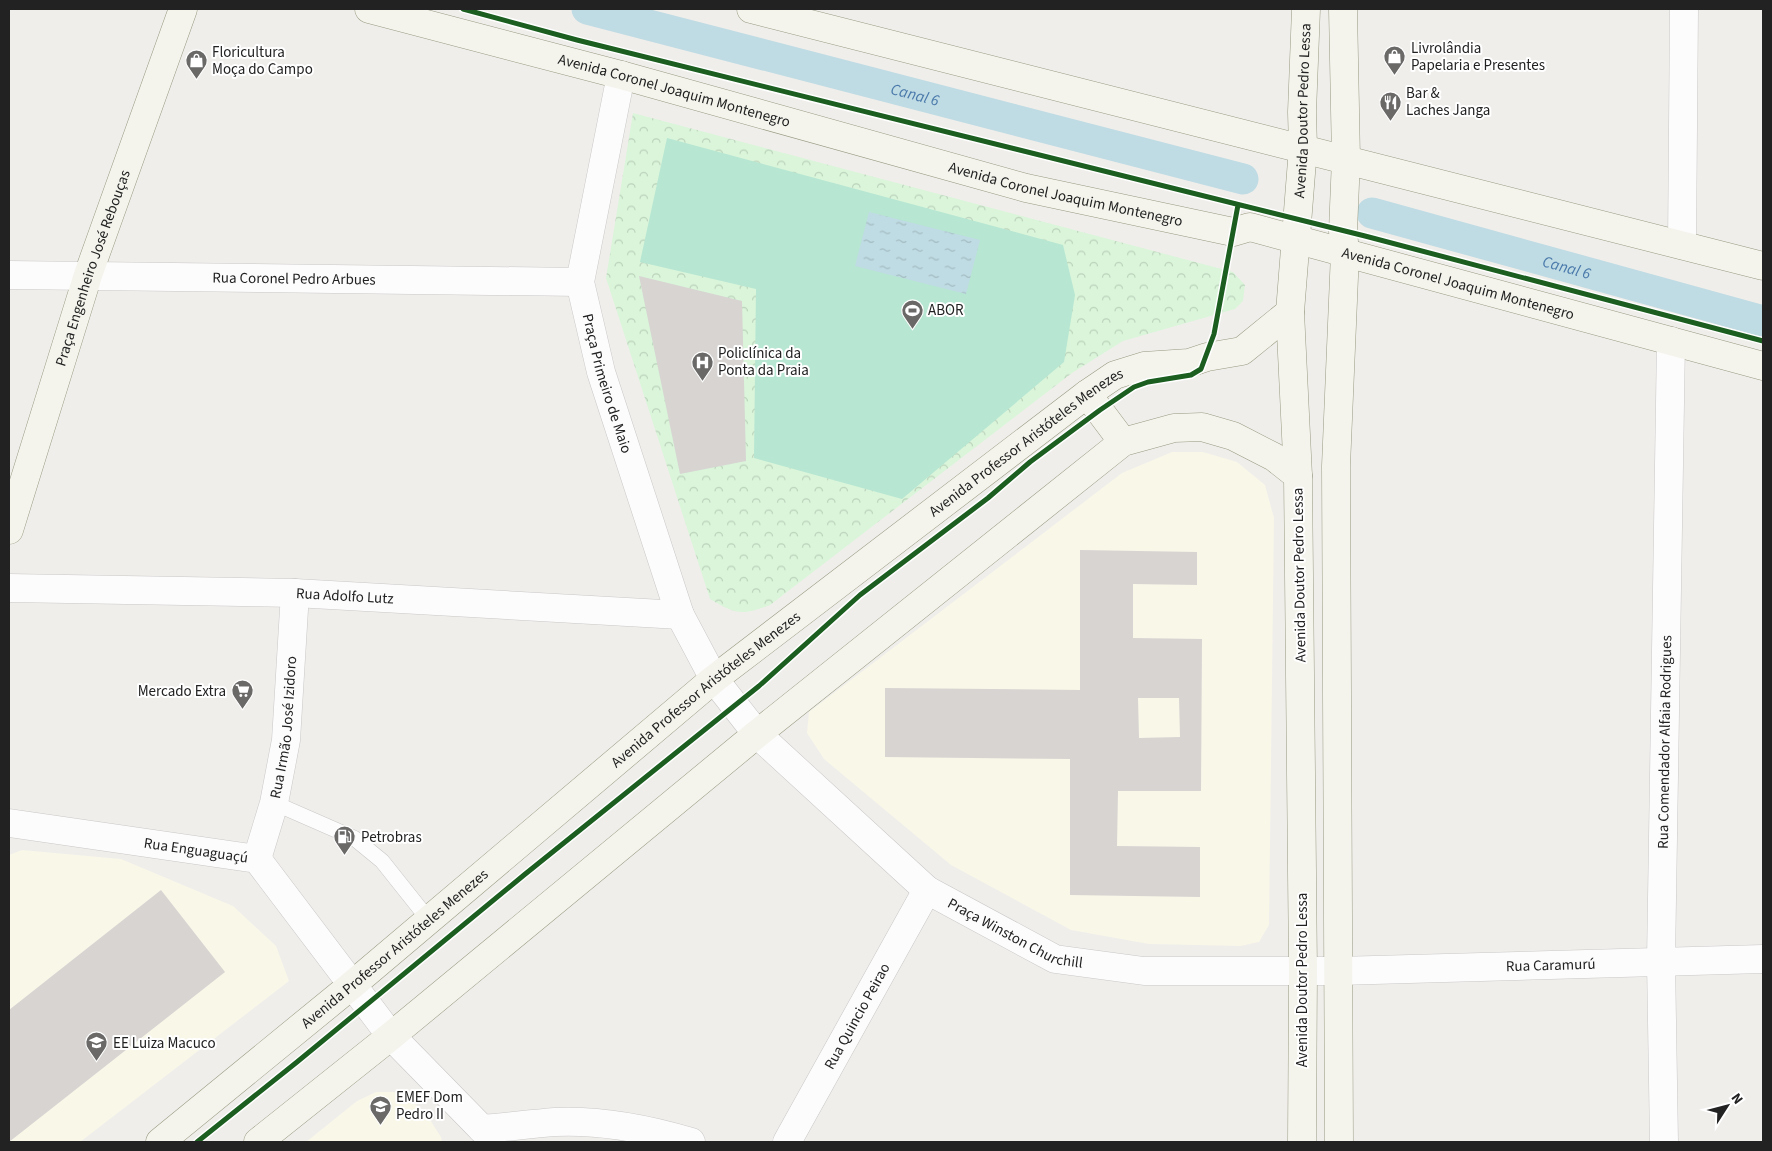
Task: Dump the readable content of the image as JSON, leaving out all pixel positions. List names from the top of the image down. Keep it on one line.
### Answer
{"streets":{"main road":["Avenida Coronel Joaquim Montenegro","Avenida Doutor Pedro Lessa","Praça Engenheiro José Rebouças","Avenida Professor Aristóteles Menezes"],"street":["Rua Coronel Pedro Arbues","Praça Primeiro de Maio","Rua Adolfo Lutz","Rua Irmão José Izidoro","Rua Comendador Alfaia Rodrigues","Rua Enguaguaçú","Praça Winston Churchill","Rua Caramurú","Rua Quincio Peirao"]},"crossings":[["Avenida Coronel Joaquim Montenegro","Avenida Doutor Pedro Lessa"],["Avenida Coronel Joaquim Montenegro","Praça Primeiro de Maio"],["Avenida Coronel Joaquim Montenegro","Rua Comendador Alfaia Rodrigues"],["Avenida Doutor Pedro Lessa","Avenida Professor Aristóteles Menezes"],["Avenida Doutor Pedro Lessa","Praça Winston Churchill"],["Praça Engenheiro José Rebouças","Rua Coronel Pedro Arbues"],["Rua Coronel Pedro Arbues","Praça Primeiro de Maio"],["Praça Primeiro de Maio","Avenida Professor Aristóteles Menezes"],["Praça Primeiro de Maio","Rua Adolfo Lutz"],["Praça Primeiro de Maio","Praça Winston Churchill"],["Avenida Professor Aristóteles Menezes","Rua Enguaguaçú"],["Rua Adolfo Lutz","Rua Irmão José Izidoro"],["Rua Irmão José Izidoro","Rua Enguaguaçú"],["Rua Comendador Alfaia Rodrigues","Rua Caramurú"],["Praça Winston Churchill","Rua Caramurú"],["Praça Winston Churchill","Rua Quincio Peirao"]],"water":["Canal 6"],"places":{"shop":["Livrolândia Papelaria e Presentes","Floricultura Moça do Campo"],"restaurant":["Bar & Laches Janga"],"sports":["ABOR"],"hospital":["Policlínica da Ponta da Praia"],"supermarket":["Mercado Extra"],"fuel station":["Petrobras"],"school or university":["EE Luiza Macuco","EMEF Dom Pedro II"]},"north":"top right"}
